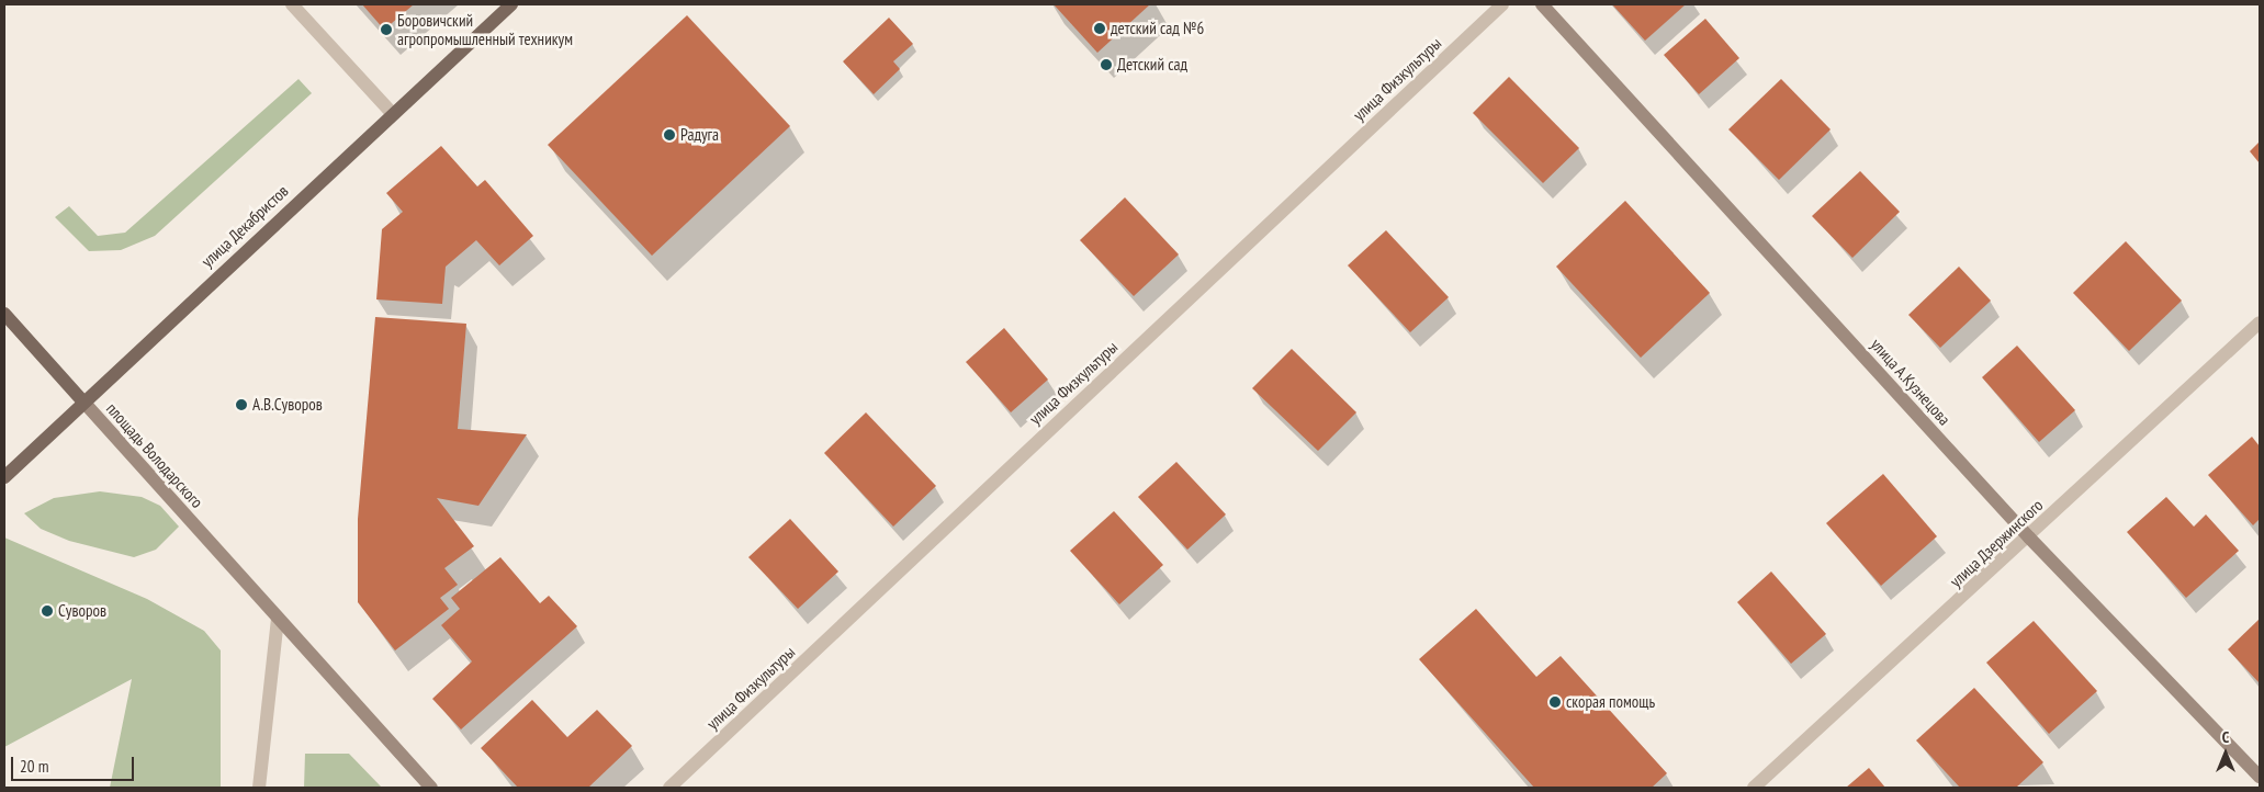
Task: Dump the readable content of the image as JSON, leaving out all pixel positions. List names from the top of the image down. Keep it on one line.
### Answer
{"streets":{"main road":["улица Декабристов","улица А.Кузнецова","площадь Володарского"],"street":["улица Физкультуры","улица Дзержинского"]},"crossings":[["улица Декабристов","площадь Володарского"],["улица А.Кузнецова","улица Дзержинского"]],"places":["детский сад №6","Боровичский агропромышленный техникум","Детский сад","Радуга","А.В.Суворов","Суворов","скорая помощь"],"scale_bar":"20 m","north":"top"}
